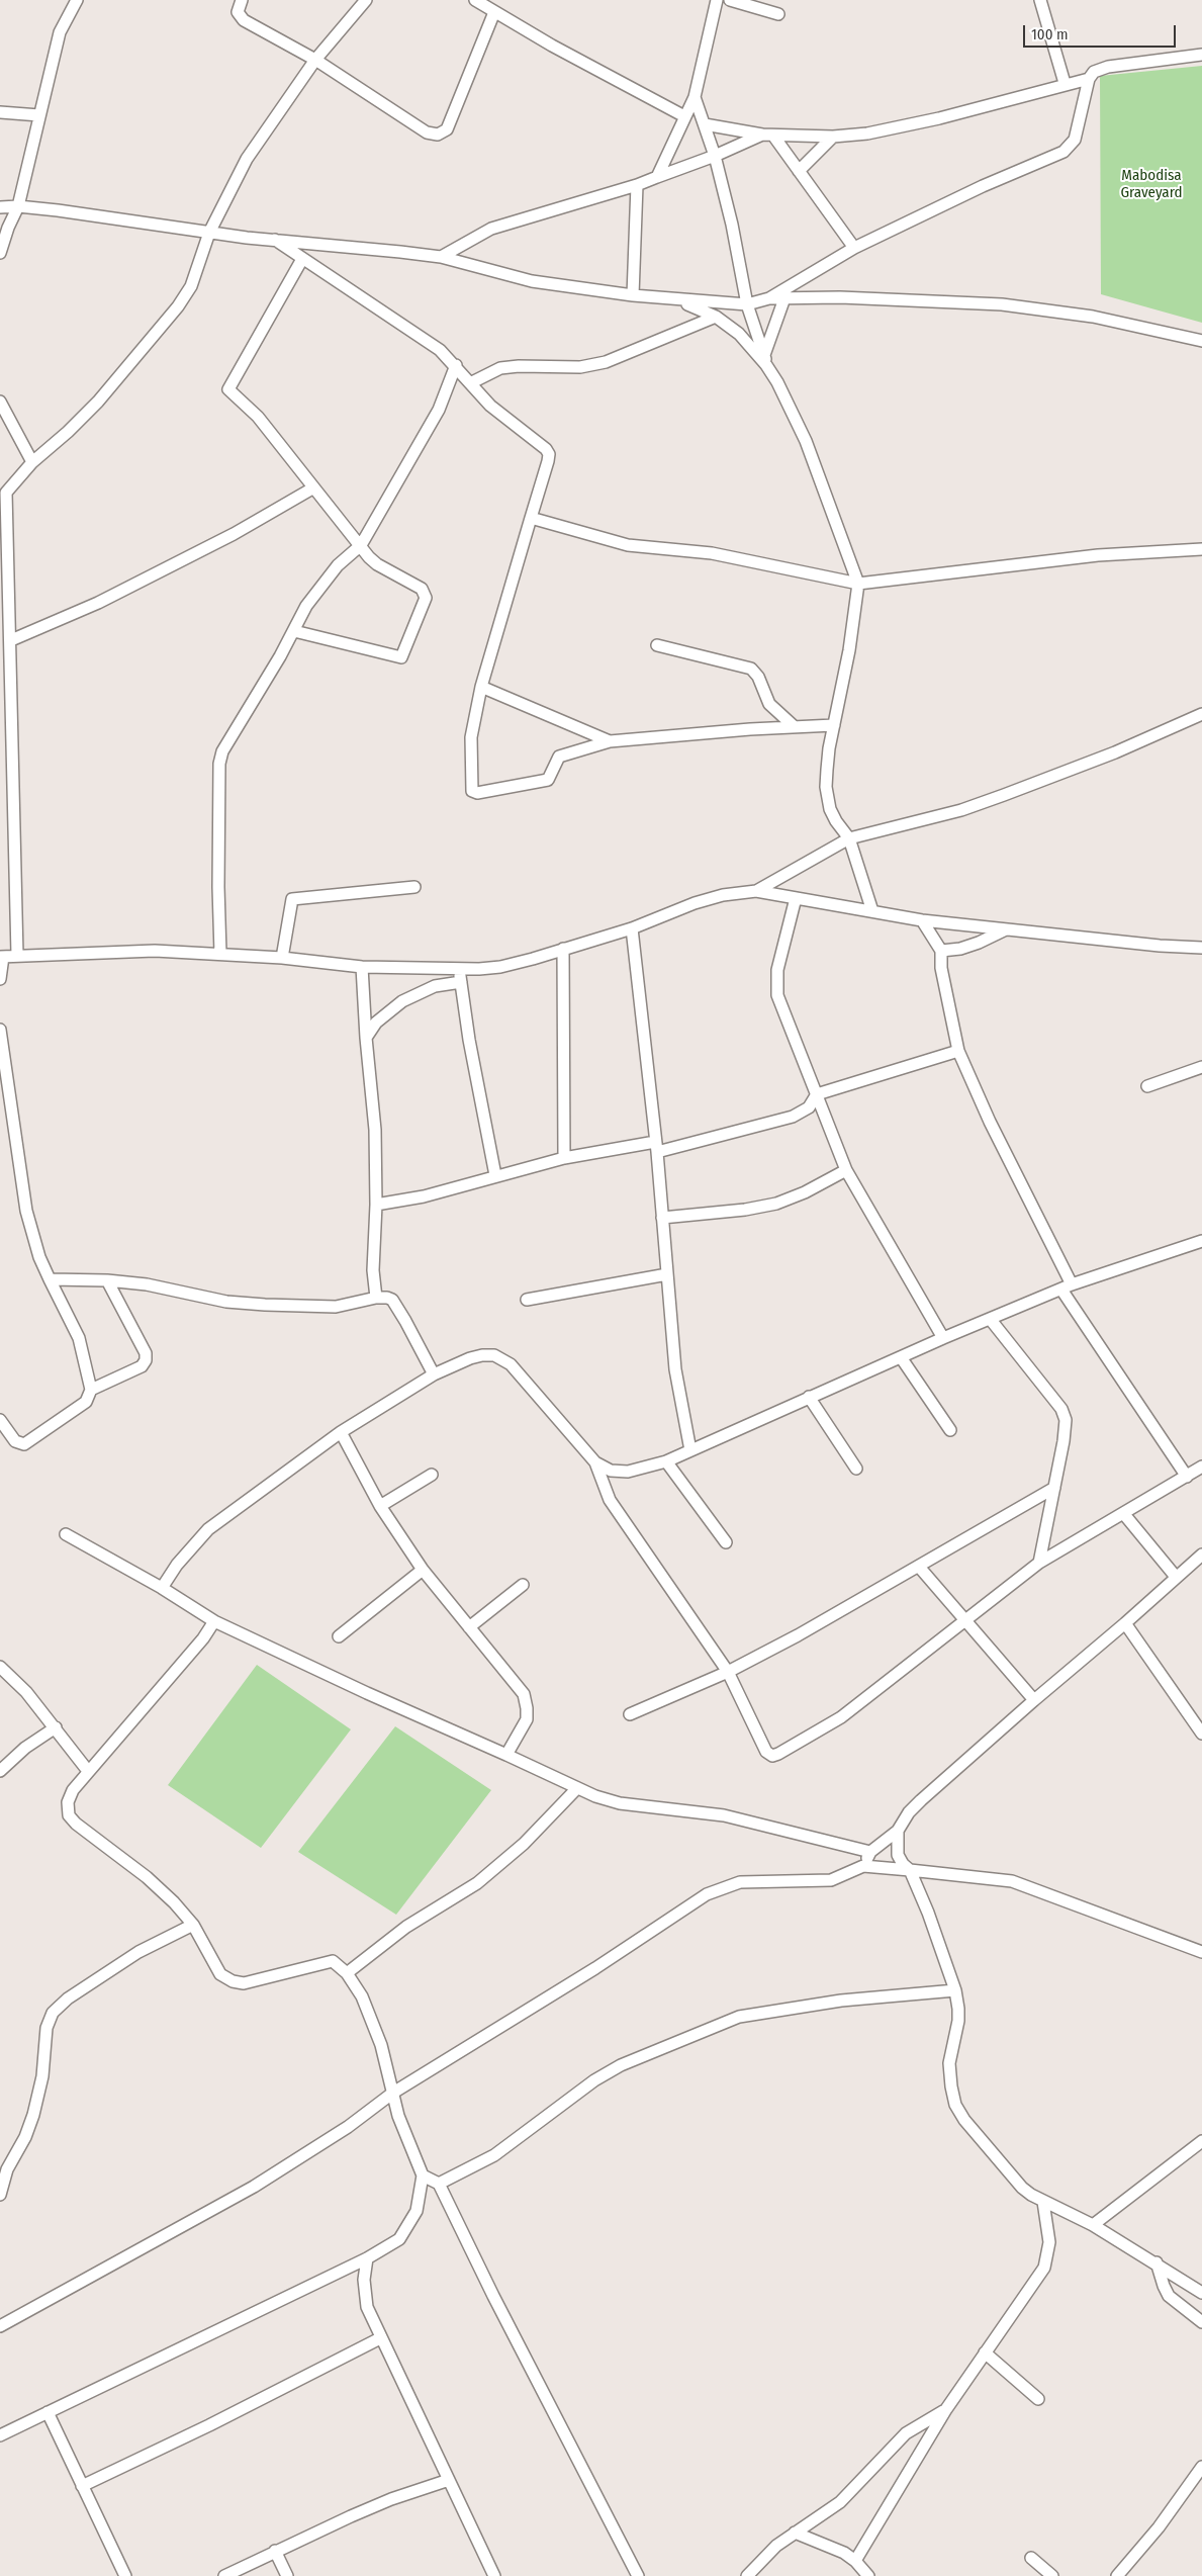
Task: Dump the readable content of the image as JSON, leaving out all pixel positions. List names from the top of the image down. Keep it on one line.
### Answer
{"parks":["Mabodisa Graveyard"],"scale_bar":"100 m"}
